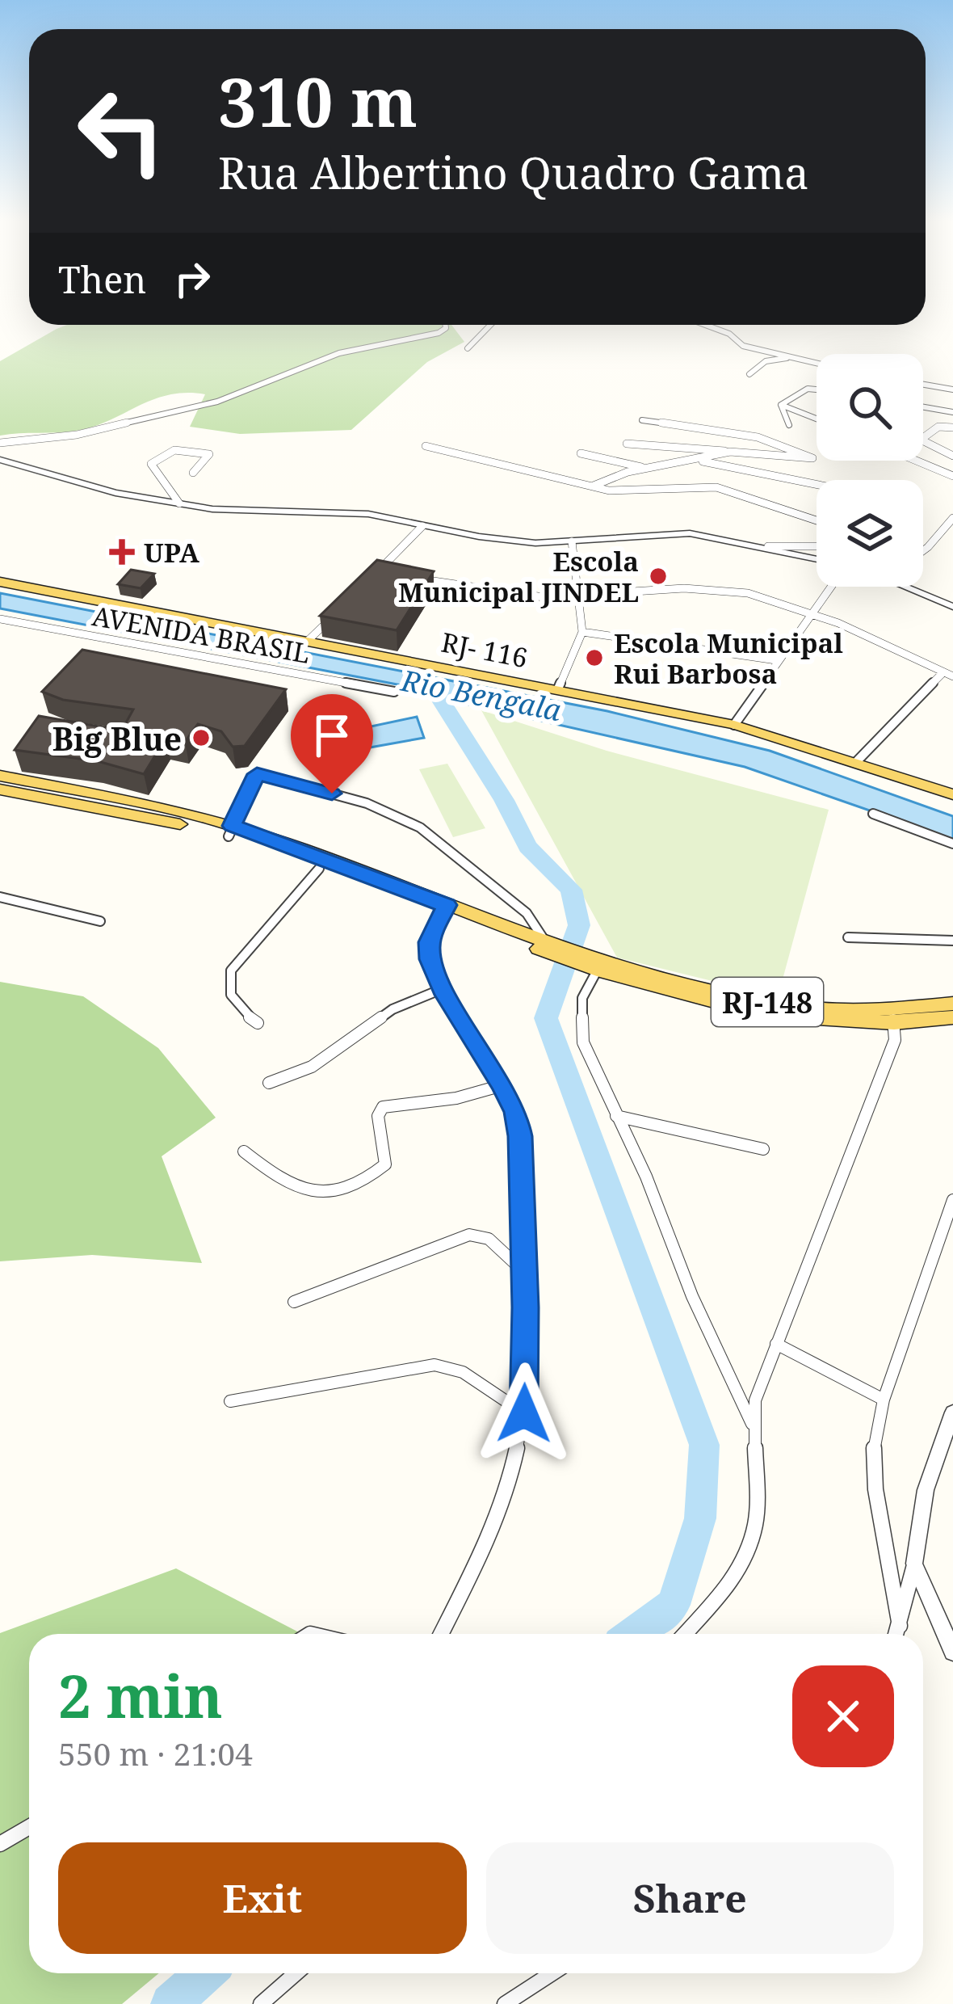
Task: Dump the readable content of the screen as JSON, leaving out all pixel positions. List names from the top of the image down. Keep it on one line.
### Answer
{"streets":{"main road":["RJ- 116","RJ-148"],"street":["AVENIDA BRASIL"]},"water":["Rio Bengala"],"places":{"health":["UPA"],"other":["Escola Municipal JINDEL","Escola Municipal Rui Barbosa","Big Blue"]},"page":{"turn":["310 m","Rua Albertino Quadro Gama"],"then":"Then","heading":["2 min","550 m · 21:04"],"buttons":["Exit","Share"]}}
